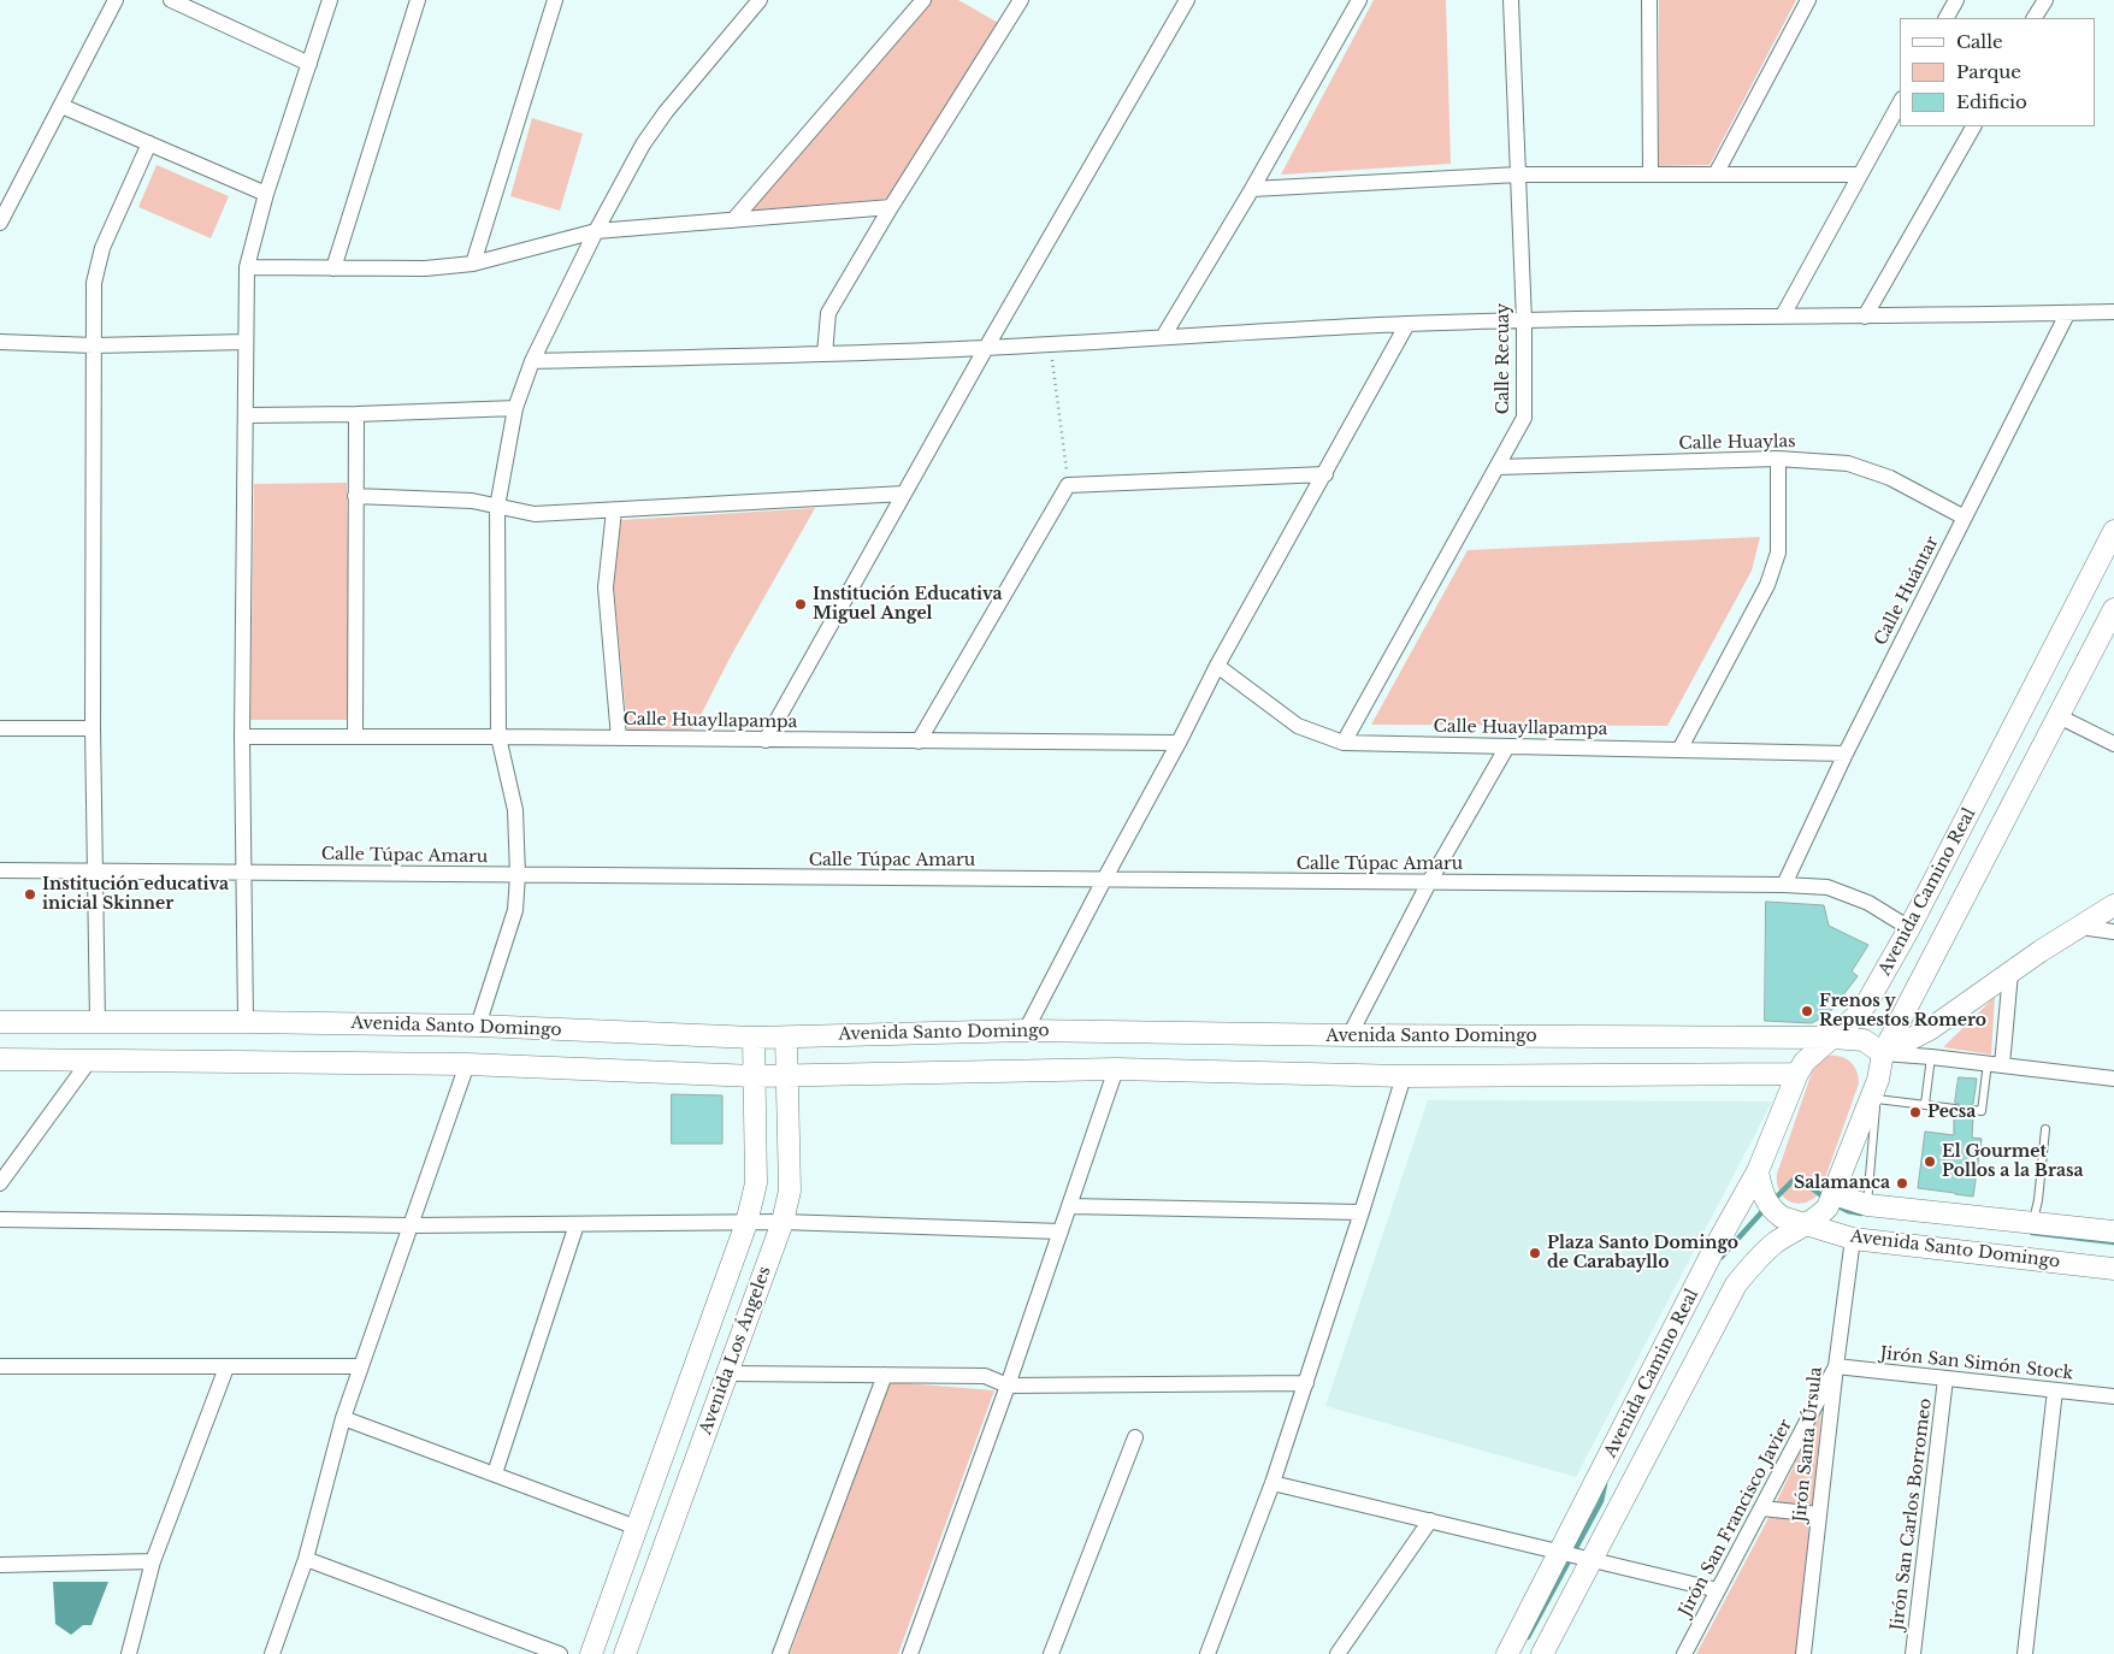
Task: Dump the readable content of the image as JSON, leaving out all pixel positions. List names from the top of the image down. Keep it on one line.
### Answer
{"streets":{"street":["Calle Recuay","Calle Huaylas","Calle Huántar","Calle Huayllapampa","Calle Túpac Amaru","Avenida Camino Real","Avenida Santo Domingo","Avenida Los Ángeles","Jirón San Simón Stock","Jirón Santa Úrsula","Jirón San Carlos Borromeo","Jirón San Francisco Javier"]},"crossings":[["Calle Recuay","Calle Huaylas"],["Calle Recuay","Calle Huayllapampa"],["Calle Huaylas","Calle Huántar"],["Calle Huántar","Calle Huayllapampa"],["Calle Huántar","Calle Túpac Amaru"],["Calle Túpac Amaru","Avenida Camino Real"],["Avenida Camino Real","Avenida Santo Domingo"],["Avenida Santo Domingo","Avenida Los Ángeles"],["Avenida Santo Domingo","Jirón Santa Úrsula"],["Jirón San Simón Stock","Jirón Santa Úrsula"],["Jirón San Simón Stock","Jirón San Carlos Borromeo"],["Jirón San Simón Stock","Jirón San Francisco Javier"],["Jirón Santa Úrsula","Jirón San Francisco Javier"]],"places":["Institución Educativa Miguel Angel","Institución educativa inicial Skinner","Frenos y Repuestos Romero","Pecsa","El Gourmet Pollos a la Brasa","Salamanca","Plaza Santo Domingo de Carabayllo"],"legend":["Calle","Parque","Edificio"]}
